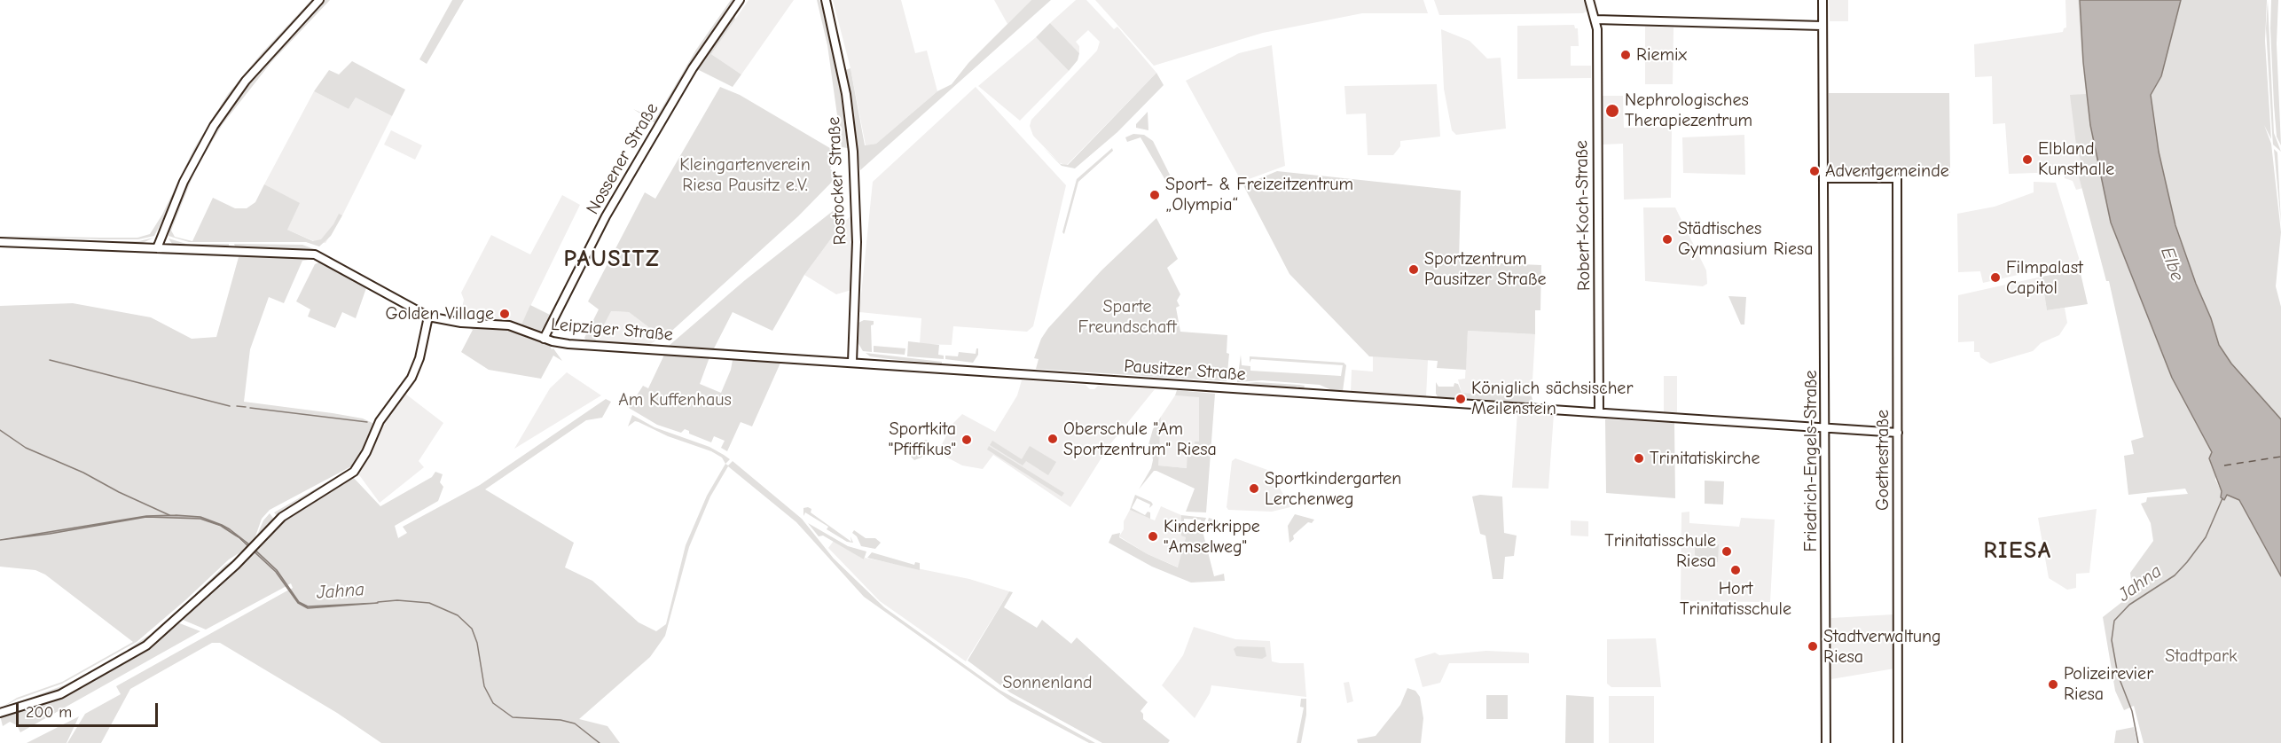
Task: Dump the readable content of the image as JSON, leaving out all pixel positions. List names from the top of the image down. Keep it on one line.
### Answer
{"streets":{"street":["Nossener Straße","Rostocker Straße","Robert-Koch-Straße","Leipziger Straße","Pausitzer Straße","Goethestraße","Friedrich-Engels-Straße"]},"crossings":[["Nossener Straße","Leipziger Straße"],["Rostocker Straße","Pausitzer Straße"],["Robert-Koch-Straße","Pausitzer Straße"],["Leipziger Straße","Pausitzer Straße"],["Pausitzer Straße","Friedrich-Engels-Straße"],["Goethestraße","Friedrich-Engels-Straße"]],"districts":["PAUSITZ","RIESA"],"water":["Elbe","Jahna"],"parks":["Kleingartenverein Riesa Pausitz e.V.","Sparte Freundschaft","Am Kuffenhaus","Stadtpark","Sonnenland"],"places":["Riemix","Nephrologisches Therapiezentrum","Elbland Kunsthalle","Adventgemeinde","Sport- & Freizeitzentrum „Olympia“","Städtisches Gymnasium Riesa","Sportzentrum Pausitzer Straße","Filmpalast Capitol","Golden Village","Königlich sächsischer Meilenstein","Oberschule \"Am Sportzentrum\" Riesa","Sportkita \"Pfiffikus\"","Trinitatiskirche","Sportkindergarten Lerchenweg","Kinderkrippe \"Amselweg\"","Trinitatisschule Riesa","Hort Trinitatisschule","Stadtverwaltung Riesa","Polizeirevier Riesa"],"scale_bar":"200 m"}
